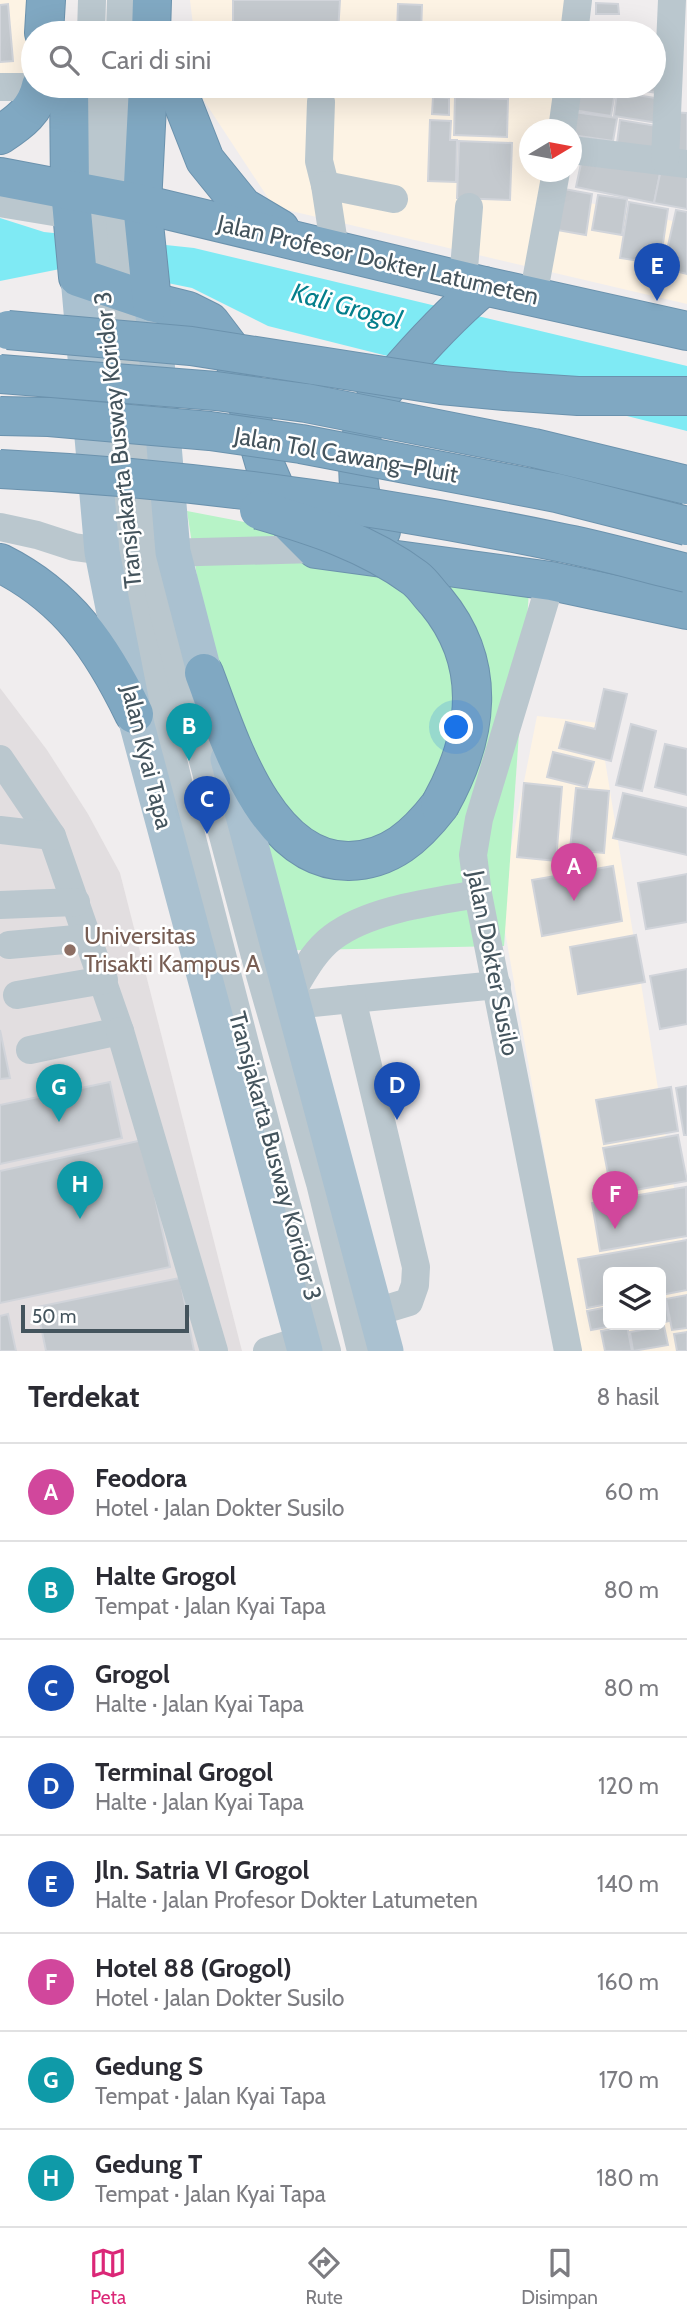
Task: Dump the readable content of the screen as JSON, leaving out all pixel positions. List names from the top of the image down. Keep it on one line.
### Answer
{"streets":{"highway":["Jalan Profesor Dokter Latumeten","Jalan Tol Cawang–Pluit","Jalan Kyai Tapa"],"street":["Transjakarta Busway Koridor 3","Jalan Dokter Susilo"]},"crossings":[["Jalan Profesor Dokter Latumeten","Jalan Kyai Tapa"],["Transjakarta Busway Koridor 3","Jalan Kyai Tapa"]],"water":["Kali Grogol"],"places":["Universitas Trisakti Kampus A"],"scale_bar":"50 m","north":"right","page":{"search":"Cari di sini","pins":["E","B","C","A","D","G","H","F"],"scale":"50 m","heading":["Terdekat","8 hasil"],"list":[{"mark":"A","name":"Feodora","note":"Hotel · Jalan Dokter Susilo","value":"60 m"},{"mark":"B","name":"Halte Grogol","note":"Tempat · Jalan Kyai Tapa","value":"80 m"},{"mark":"C","name":"Grogol","note":"Halte · Jalan Kyai Tapa","value":"80 m"},{"mark":"D","name":"Terminal Grogol","note":"Halte · Jalan Kyai Tapa","value":"120 m"},{"mark":"E","name":"Jln. Satria VI Grogol","note":"Halte · Jalan Profesor Dokter Latumeten","value":"140 m"},{"mark":"F","name":"Hotel 88 (Grogol)","note":"Hotel · Jalan Dokter Susilo","value":"160 m"},{"mark":"G","name":"Gedung S","note":"Tempat · Jalan Kyai Tapa","value":"170 m"},{"mark":"H","name":"Gedung T","note":"Tempat · Jalan Kyai Tapa","value":"180 m"}],"nav":["Peta","Rute","Disimpan"]}}
